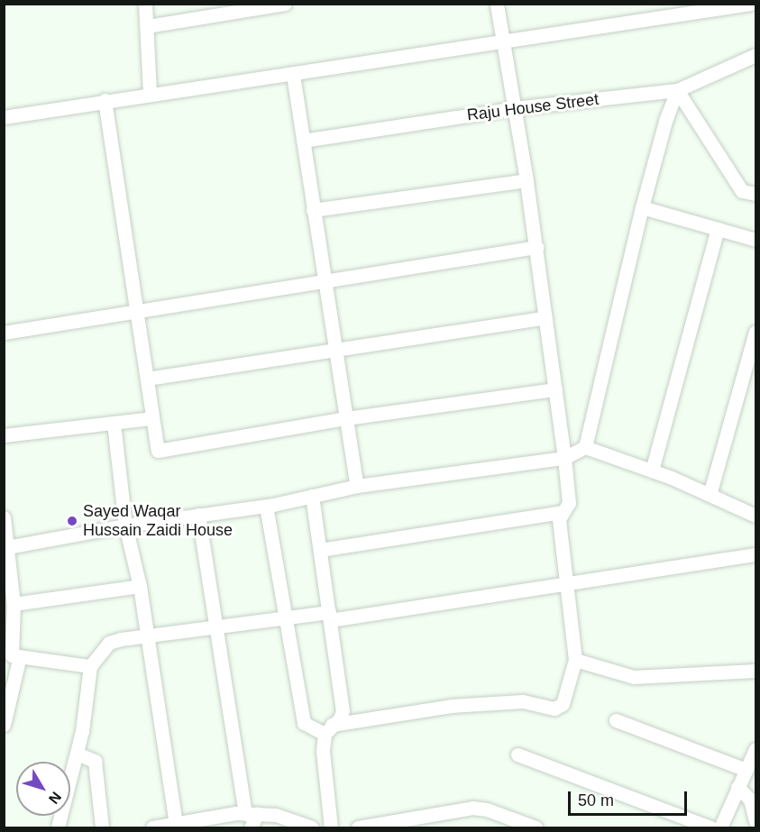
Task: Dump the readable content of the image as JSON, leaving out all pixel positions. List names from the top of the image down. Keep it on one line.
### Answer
{"streets":{"street":["Raju House Street"]},"places":["Sayed Waqar Hussain Zaidi House"],"scale_bar":"50 m","north":"bottom right"}
